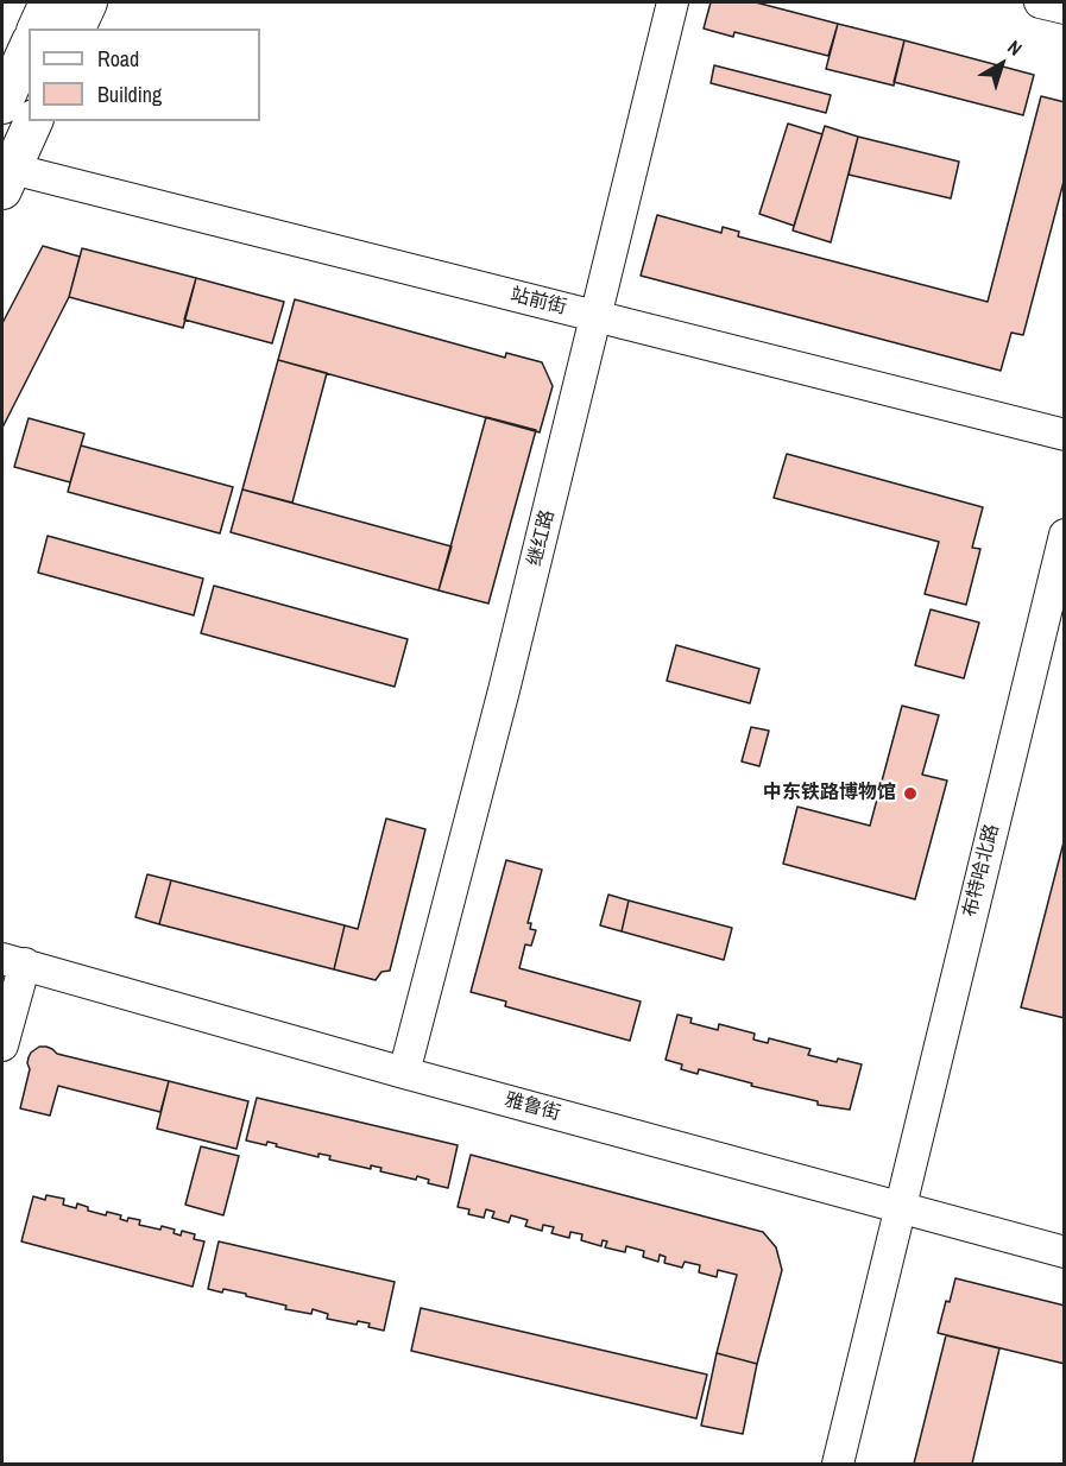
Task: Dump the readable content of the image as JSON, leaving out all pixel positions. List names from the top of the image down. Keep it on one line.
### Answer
{"streets":{"street":["站前街","继红路","布特哈北路","雅鲁街"]},"crossings":[["站前街","继红路"],["继红路","雅鲁街"],["布特哈北路","雅鲁街"]],"places":["中东铁路博物馆"],"legend":["Road","Building"],"north":"top right"}
